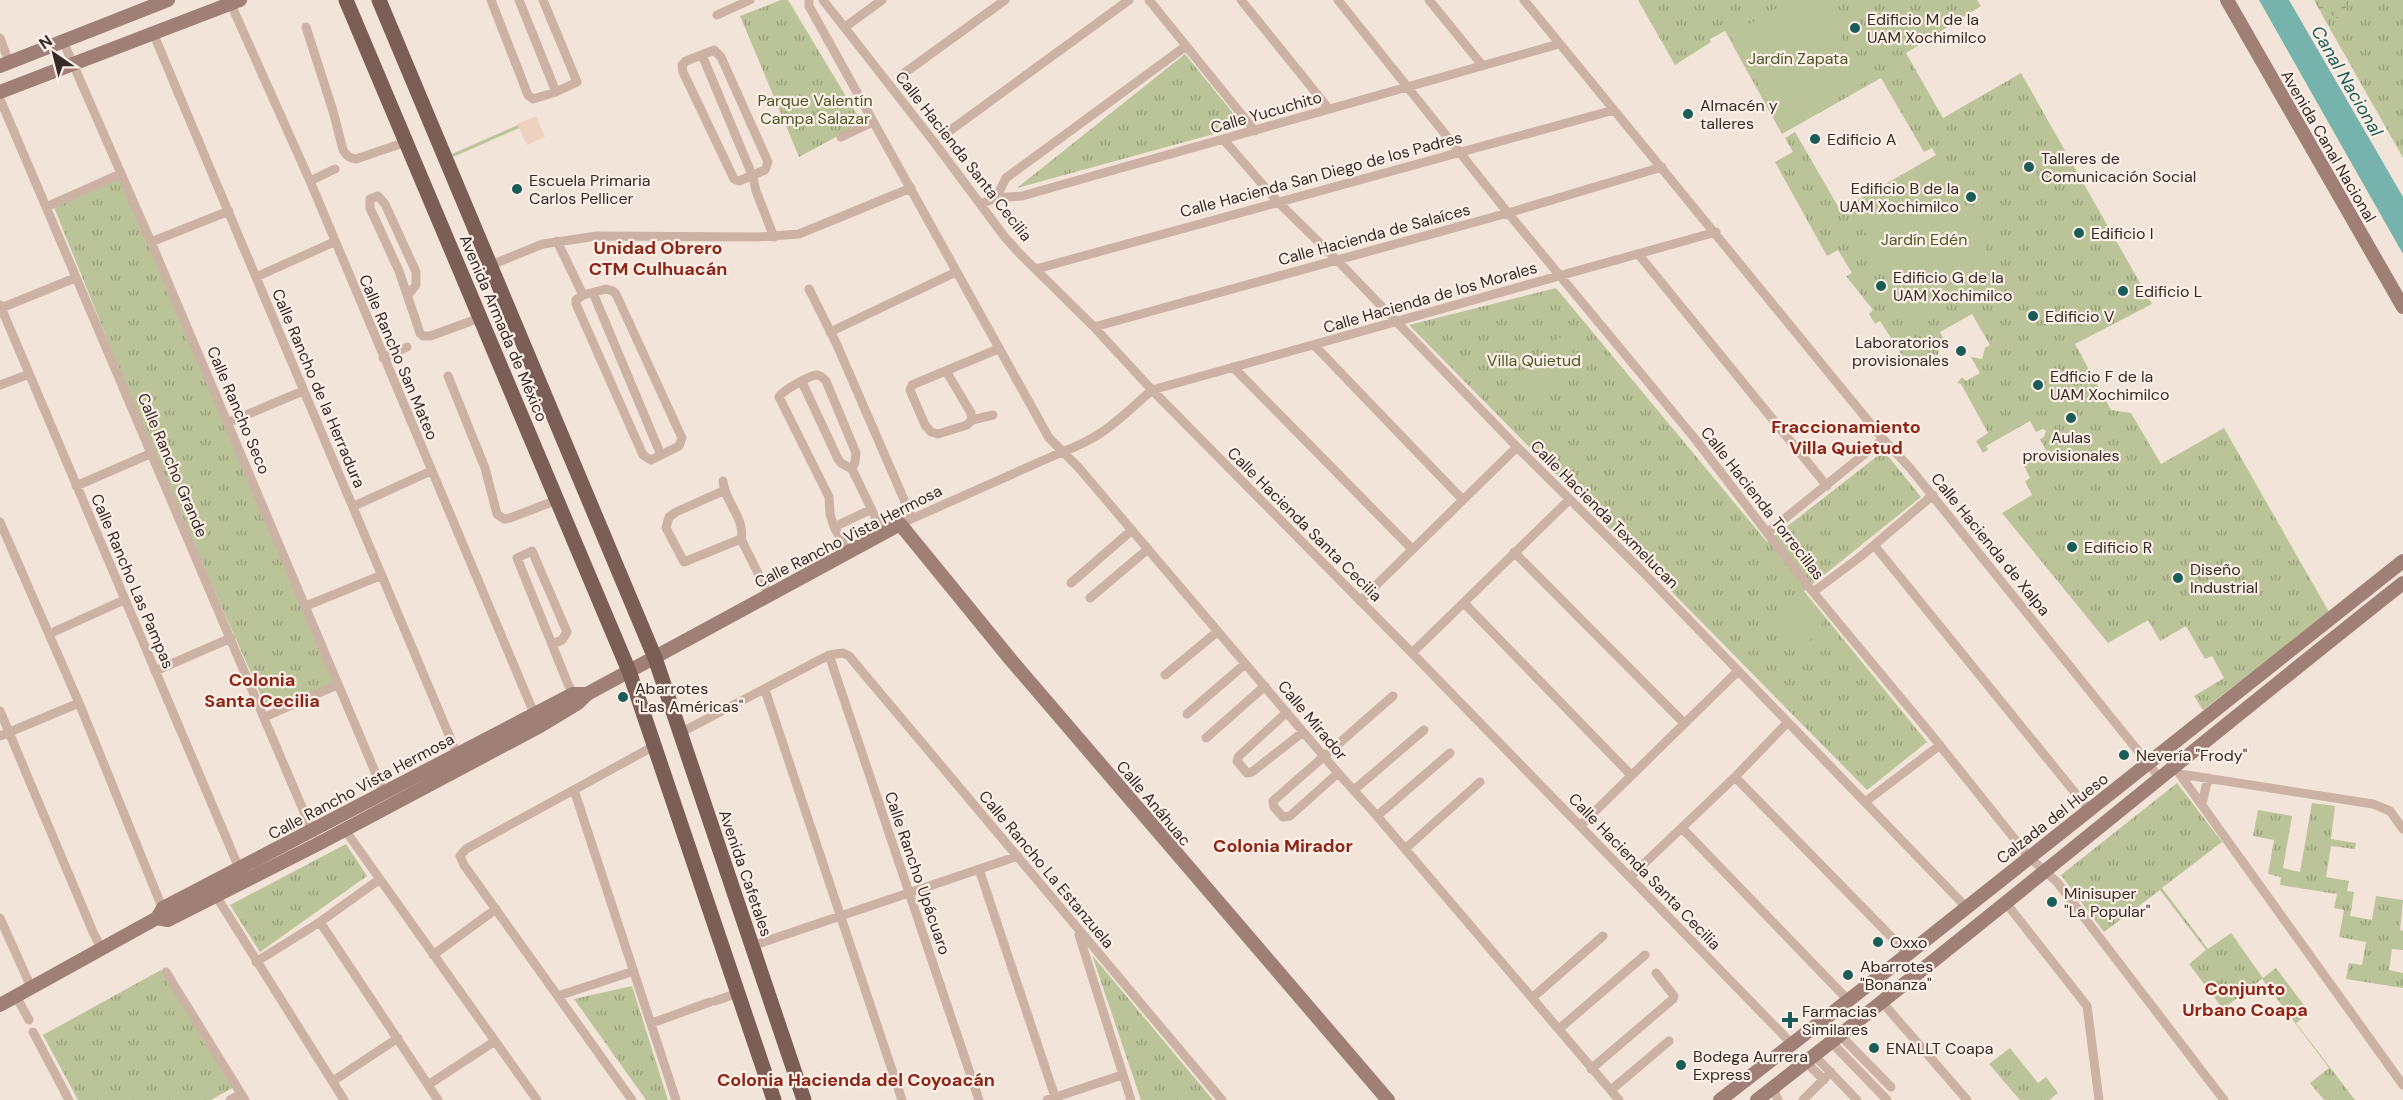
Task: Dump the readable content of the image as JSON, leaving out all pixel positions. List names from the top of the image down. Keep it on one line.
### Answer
{"streets":{"main road":["Avenida Canal Nacional","Avenida Armada de México","Calle Rancho Vista Hermosa","Calle Anáhuac","Calzada del Hueso","Avenida Cafetales"],"street":["Calle Yucuchito","Calle Hacienda Santa Cecilia","Calle Hacienda San Diego de los Padres","Calle Hacienda de Salaíces","Calle Hacienda de los Morales","Calle Rancho San Mateo","Calle Rancho de la Herradura","Calle Rancho Seco","Calle Rancho Grande","Calle Hacienda Torrecillas","Calle Hacienda Texmelucan","Calle Hacienda de Xalpa","Calle Rancho Las Pampas","Calle Mirador","Calle Rancho La Estanzuela","Calle Rancho Upácuaro"]},"crossings":[["Calle Yucuchito","Calle Hacienda Santa Cecilia"],["Calle Yucuchito","Calle Hacienda Torrecillas"],["Calle Yucuchito","Calle Hacienda Texmelucan"],["Calle Yucuchito","Calle Hacienda de Xalpa"],["Calle Hacienda Santa Cecilia","Calle Hacienda San Diego de los Padres"],["Calle Hacienda Santa Cecilia","Calle Hacienda de Salaíces"],["Calle Hacienda Santa Cecilia","Calle Hacienda de los Morales"],["Calle Hacienda Santa Cecilia","Calle Rancho Vista Hermosa"],["Calle Hacienda Santa Cecilia","Calzada del Hueso"],["Calle Hacienda San Diego de los Padres","Calle Hacienda Torrecillas"],["Calle Hacienda San Diego de los Padres","Calle Hacienda Texmelucan"],["Calle Hacienda San Diego de los Padres","Calle Hacienda de Xalpa"],["Calle Hacienda de Salaíces","Calle Hacienda Torrecillas"],["Calle Hacienda de Salaíces","Calle Hacienda Texmelucan"],["Calle Hacienda de Salaíces","Calle Hacienda de Xalpa"],["Calle Hacienda de los Morales","Calle Hacienda Torrecillas"],["Calle Hacienda de los Morales","Calle Hacienda Texmelucan"],["Calle Hacienda de los Morales","Calle Rancho Vista Hermosa"],["Calle Hacienda de los Morales","Calle Hacienda de Xalpa"],["Avenida Armada de México","Calle Rancho Vista Hermosa"],["Avenida Armada de México","Avenida Cafetales"],["Calle Rancho San Mateo","Calle Rancho Vista Hermosa"],["Calle Rancho de la Herradura","Calle Rancho Vista Hermosa"],["Calle Rancho Seco","Calle Rancho Vista Hermosa"],["Calle Rancho Grande","Calle Rancho Vista Hermosa"],["Calle Hacienda Torrecillas","Calzada del Hueso"],["Calle Hacienda Texmelucan","Calzada del Hueso"],["Calle Rancho Vista Hermosa","Calle Rancho Las Pampas"],["Calle Rancho Vista Hermosa","Calle Mirador"],["Calle Rancho Vista Hermosa","Calle Anáhuac"],["Calle Rancho Vista Hermosa","Avenida Cafetales"],["Calle Hacienda de Xalpa","Calzada del Hueso"],["Calle Rancho La Estanzuela","Calle Rancho Upácuaro"]],"districts":["Unidad Obrero CTM Culhuacán","Fraccionamiento Villa Quietud","Colonia Santa Cecilia","Colonia Mirador","Conjunto Urbano Coapa","Colonia Hacienda del Coyoacán"],"water":["Canal Nacional"],"parks":["Jardín Zapata","Parque Valentín Campa Salazar","Jardín Edén","Villa Quietud"],"places":{"other":["Edificio M de la UAM Xochimilco","Almacén y talleres","Edificio A","Talleres de Comunicación Social","Escuela Primaria Carlos Pellicer","Edificio B de la UAM Xochimilco","Edificio I","Edificio G de la UAM Xochimilco","Edificio L","Edificio V","Laboratorios provisionales","Edficio F de la UAM Xochimilco","Aulas provisionales","Edificio R","Diseño Industrial","Abarrotes \"Las Américas\"","Nevería \"Frody\"","Minisuper \"La Popular\"","Oxxo","Abarrotes \"Bonanza\"","ENALLT Coapa","Bodega Aurrera Express"],"health":["Farmacias Similares"]},"north":"top left"}
